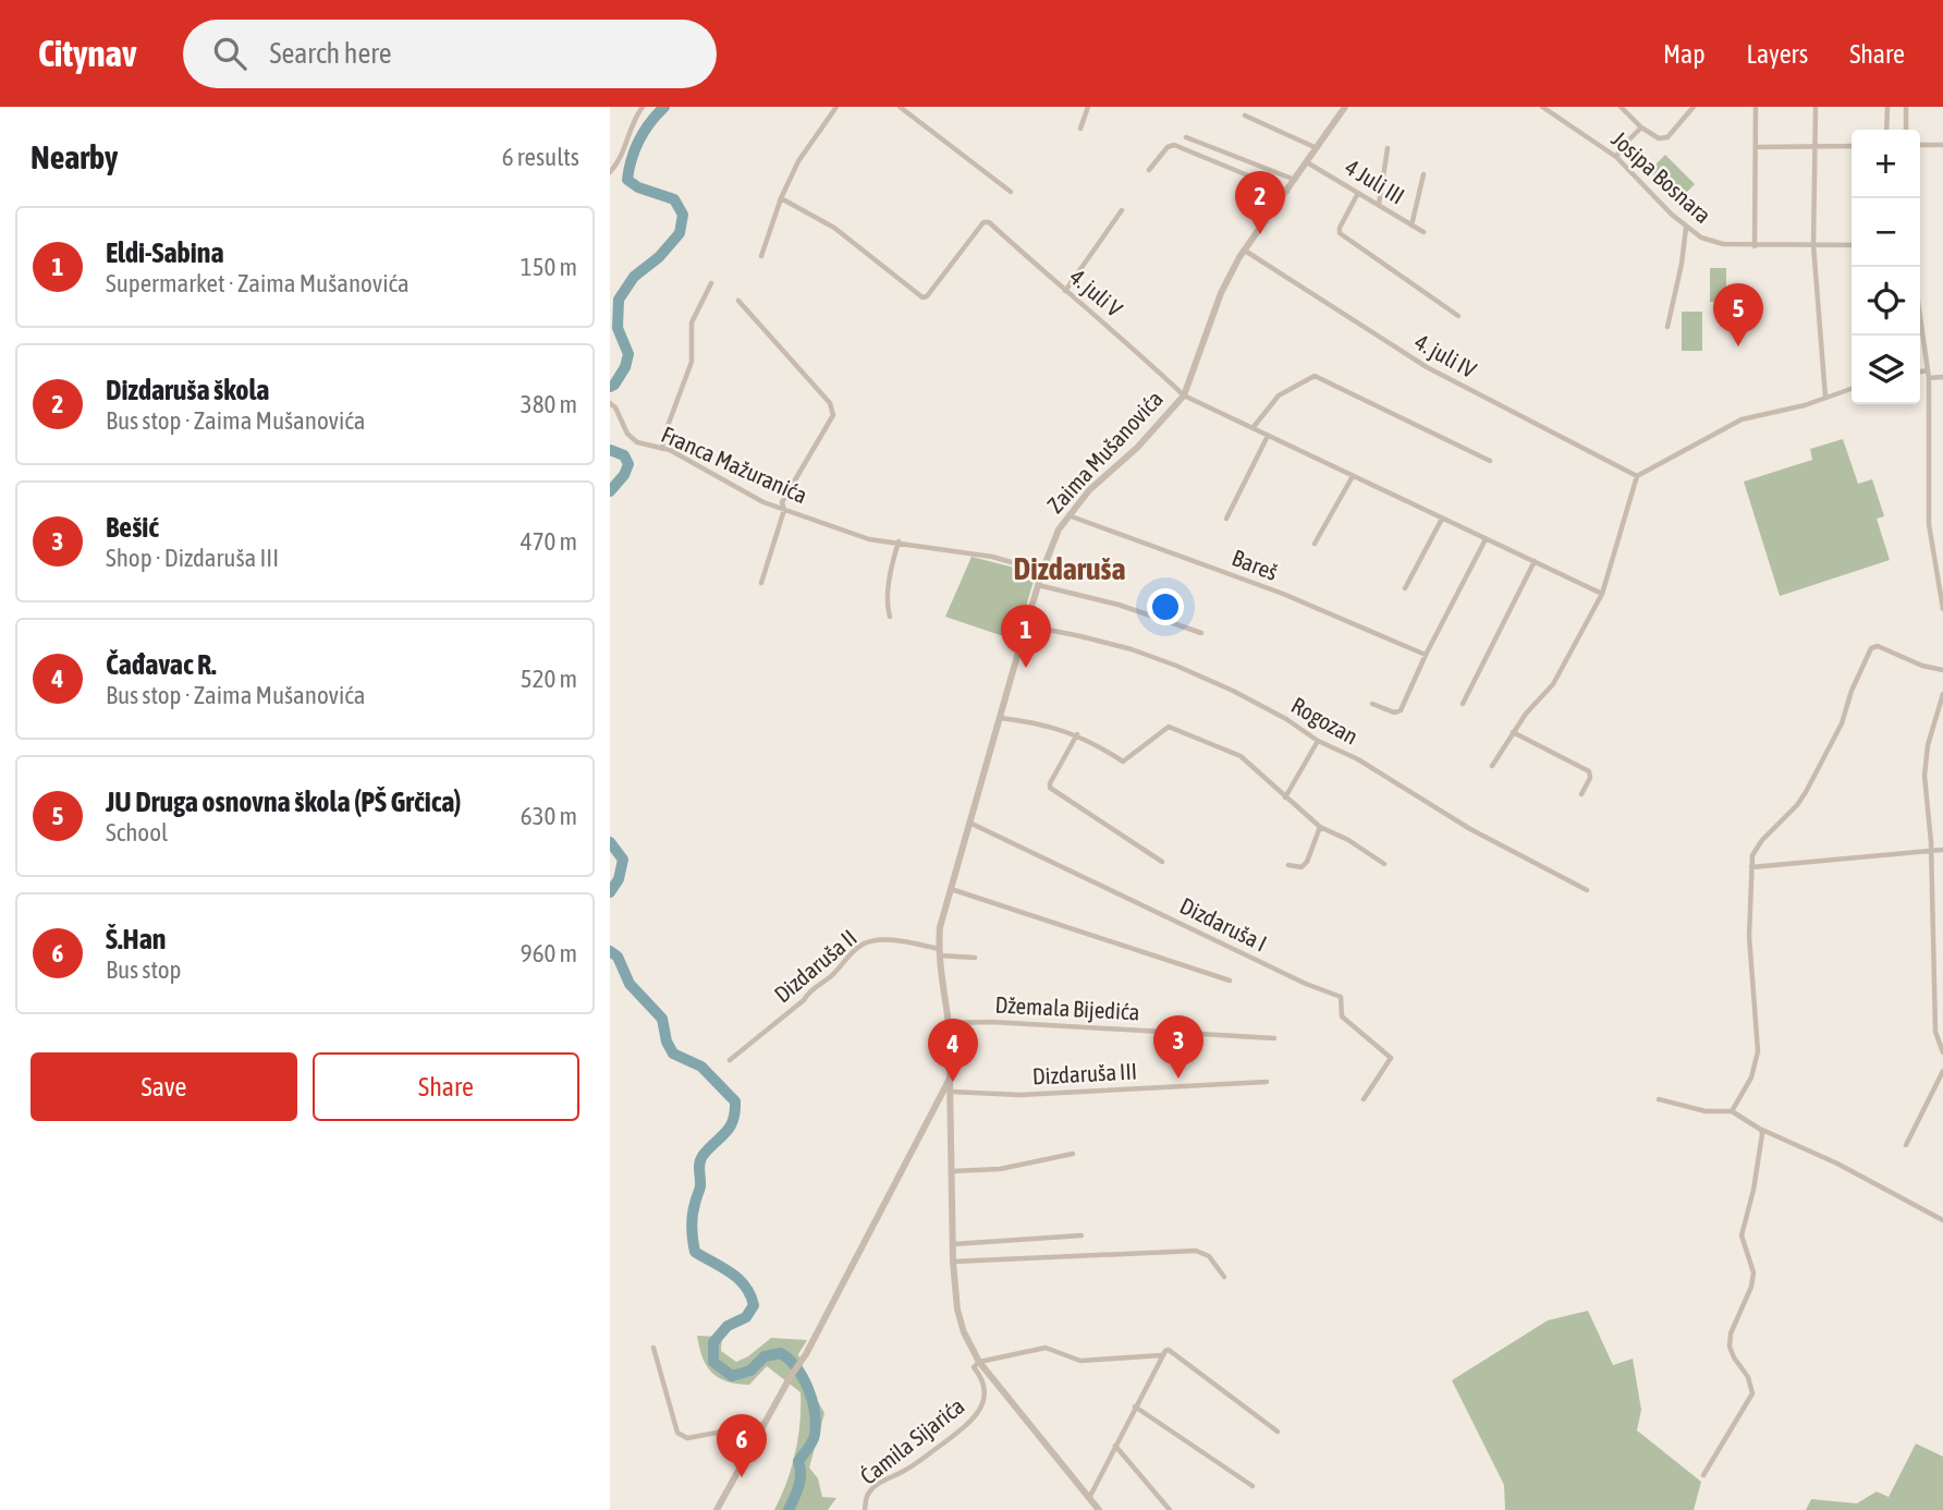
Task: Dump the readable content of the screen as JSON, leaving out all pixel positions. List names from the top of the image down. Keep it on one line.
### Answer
{"streets":{"street":["Josipa Bosnara","4 Juli III","4. juli V","4. juli IV","Zaima Mušanovića","Franca Mažuranića","Bareš","Rogozan","Dizdaruša I","Dizdaruša II","Džemala Bijedića","Dizdaruša III","Ćamila Sijarića"]},"crossings":[["4 Juli III","Zaima Mušanovića"],["4. juli V","Zaima Mušanovića"],["4. juli IV","Zaima Mušanovića"],["Zaima Mušanovića","Franca Mažuranića"],["Zaima Mušanovića","Bareš"],["Zaima Mušanovića","Rogozan"],["Zaima Mušanovića","Dizdaruša I"],["Zaima Mušanovića","Dizdaruša II"],["Zaima Mušanovića","Džemala Bijedića"]],"districts":["Dizdaruša"],"page":{"header":"Citynav","search":"Search here","nav":["Map","Layers","Share"],"heading":["Nearby","6 results"],"map_buttons":["+","−"],"pins":["2","5","1","3","4","6"],"list":[{"mark":"1","name":"Eldi-Sabina","note":"Supermarket · Zaima Mušanovića","value":"150 m"},{"mark":"2","name":"Dizdaruša škola","note":"Bus stop · Zaima Mušanovića","value":"380 m"},{"mark":"3","name":"Bešić","note":"Shop · Dizdaruša III","value":"470 m"},{"mark":"4","name":"Čađavac R.","note":"Bus stop · Zaima Mušanovića","value":"520 m"},{"mark":"5","name":"JU Druga osnovna škola (PŠ Grčica)","note":"School","value":"630 m"},{"mark":"6","name":"Š.Han","note":"Bus stop","value":"960 m"}],"buttons":["Save","Share"]}}
